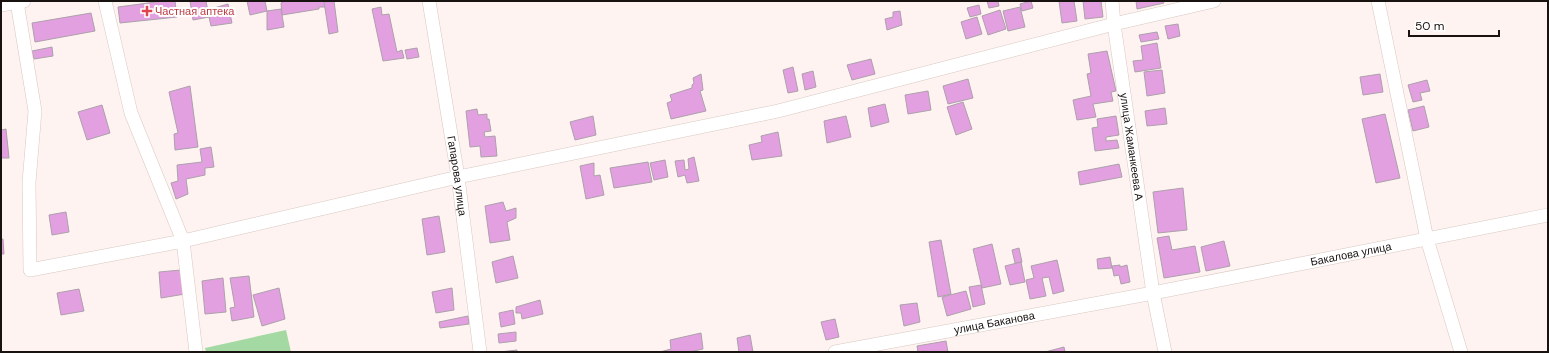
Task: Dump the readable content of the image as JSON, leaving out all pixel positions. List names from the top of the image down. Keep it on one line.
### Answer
{"streets":{"street":["улица Жаманкеева А","Гапарова улица","Бакалова улица","улица Баканова"]},"crossings":[["улица Жаманкеева А","Бакалова улица"],["улица Жаманкеева А","улица Баканова"],["Бакалова улица","улица Баканова"]],"places":{"health":["Частная аптека"]},"scale_bar":"50 m"}
